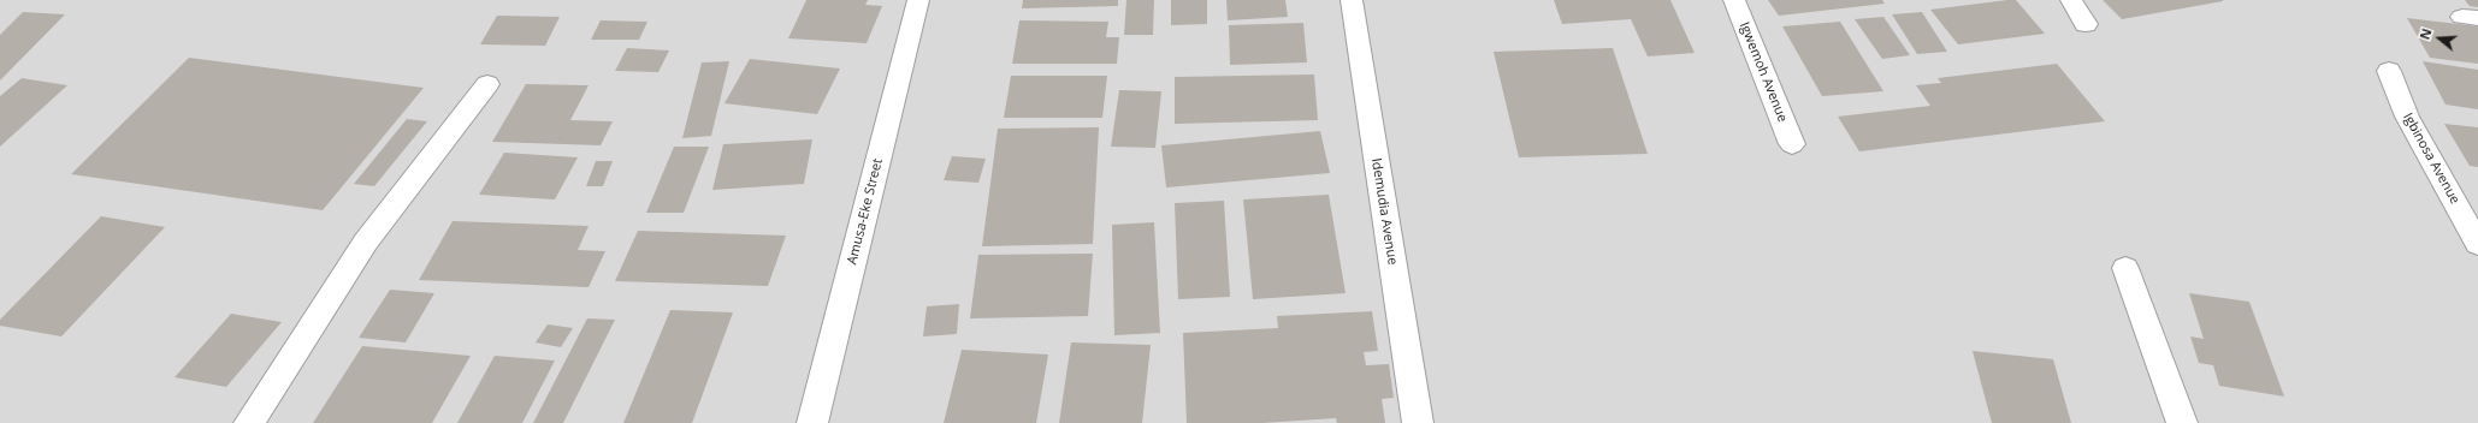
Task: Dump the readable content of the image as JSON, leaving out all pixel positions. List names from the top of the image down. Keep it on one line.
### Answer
{"streets":{"street":["Igwemoh Avenue","Igbinosa Avenue","Amusa-Eke Street","Idemudia Avenue"]},"north":"left"}
